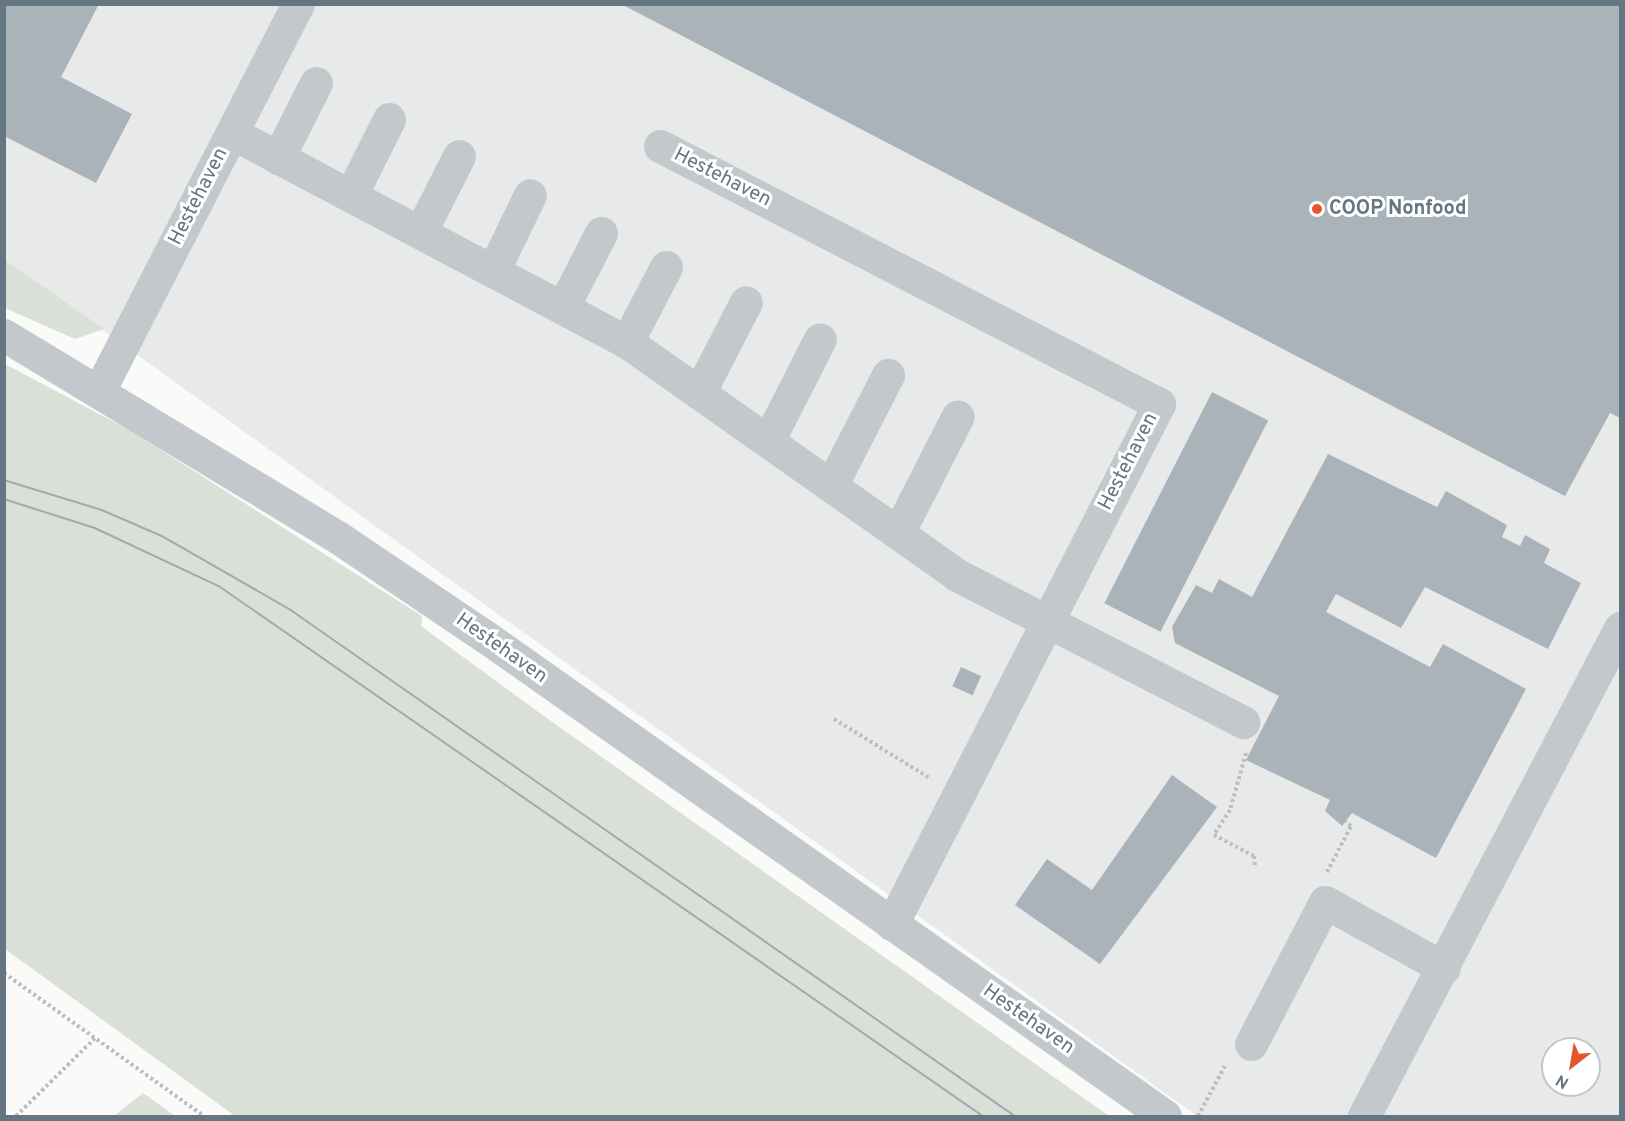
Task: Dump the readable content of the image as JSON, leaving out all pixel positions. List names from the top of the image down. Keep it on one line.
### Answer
{"streets":{"street":["Hestehaven"]},"places":["COOP Nonfood"],"north":"bottom left"}
